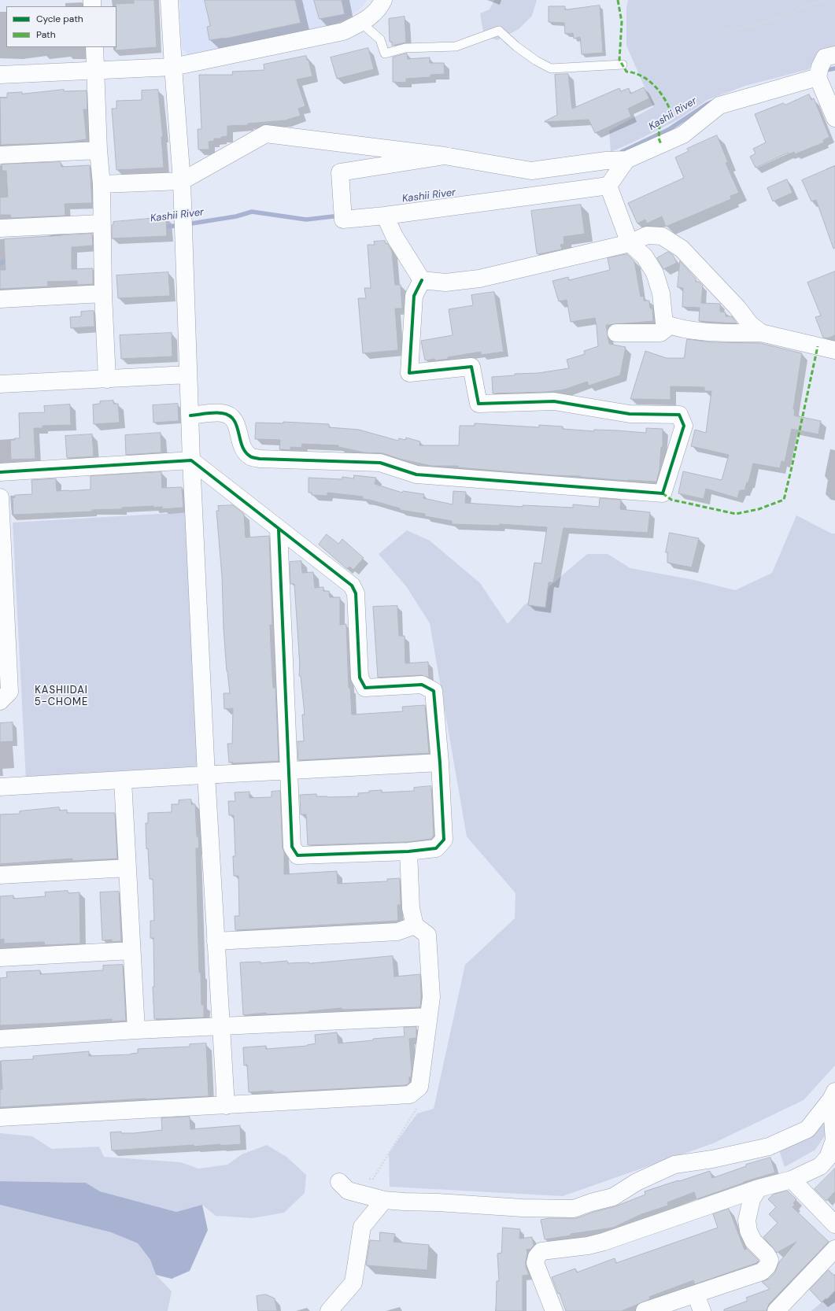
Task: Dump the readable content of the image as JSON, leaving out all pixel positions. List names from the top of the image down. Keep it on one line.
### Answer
{"districts":["KASHIIDAI 5-CHOME"],"water":["Kashii River"],"legend":["Cycle path","Path"]}
